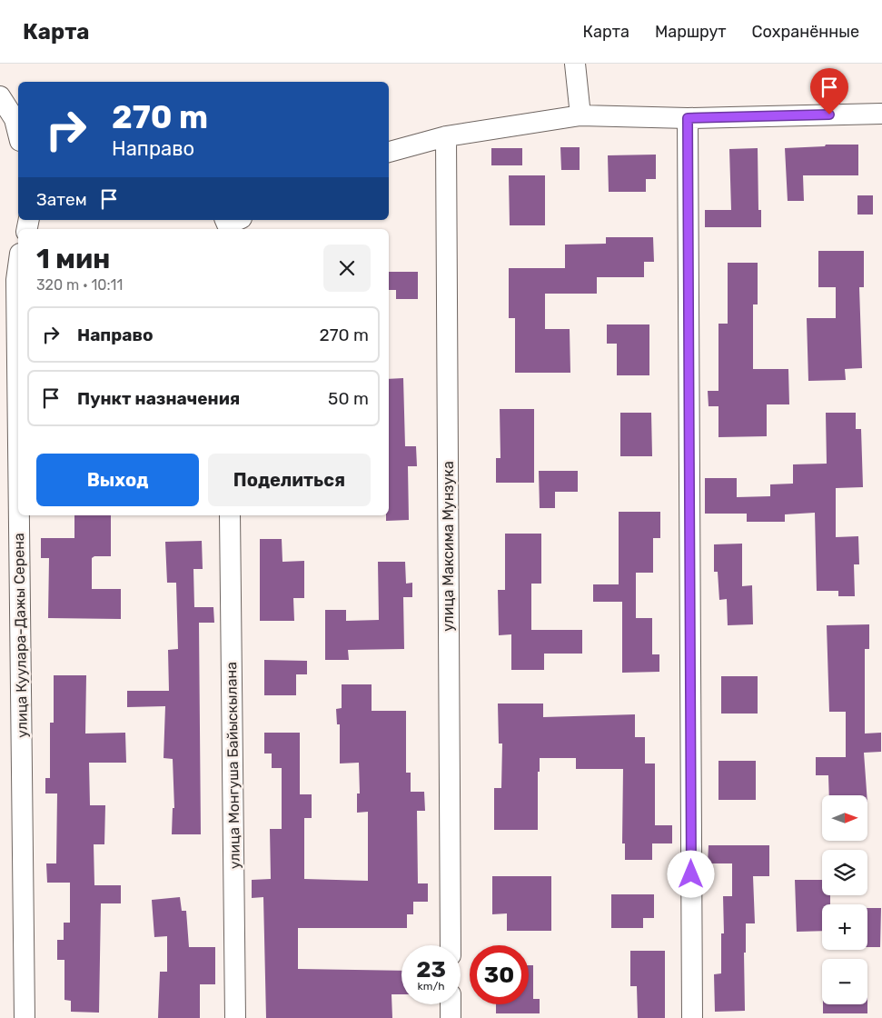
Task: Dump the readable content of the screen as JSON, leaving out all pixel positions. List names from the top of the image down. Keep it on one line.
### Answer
{"streets":{"street":["улица Максима Мунзука","улица Куулара-Дажы Серена","улица Монгуша Байыскылана"]},"north":"right","page":{"header":"Карта","nav":["Карта","Маршрут","Сохранённые"],"turn":["270 m","Направо"],"then":"Затем","heading":["1 мин","320 m · 10:11"],"list":[{"name":"Направо","value":"270 m"},{"name":"Пункт назначения","value":"50 m"}],"buttons":["Выход","Поделиться"],"map_buttons":["+","−"],"speed":"23 km/h","limit":"30"}}
